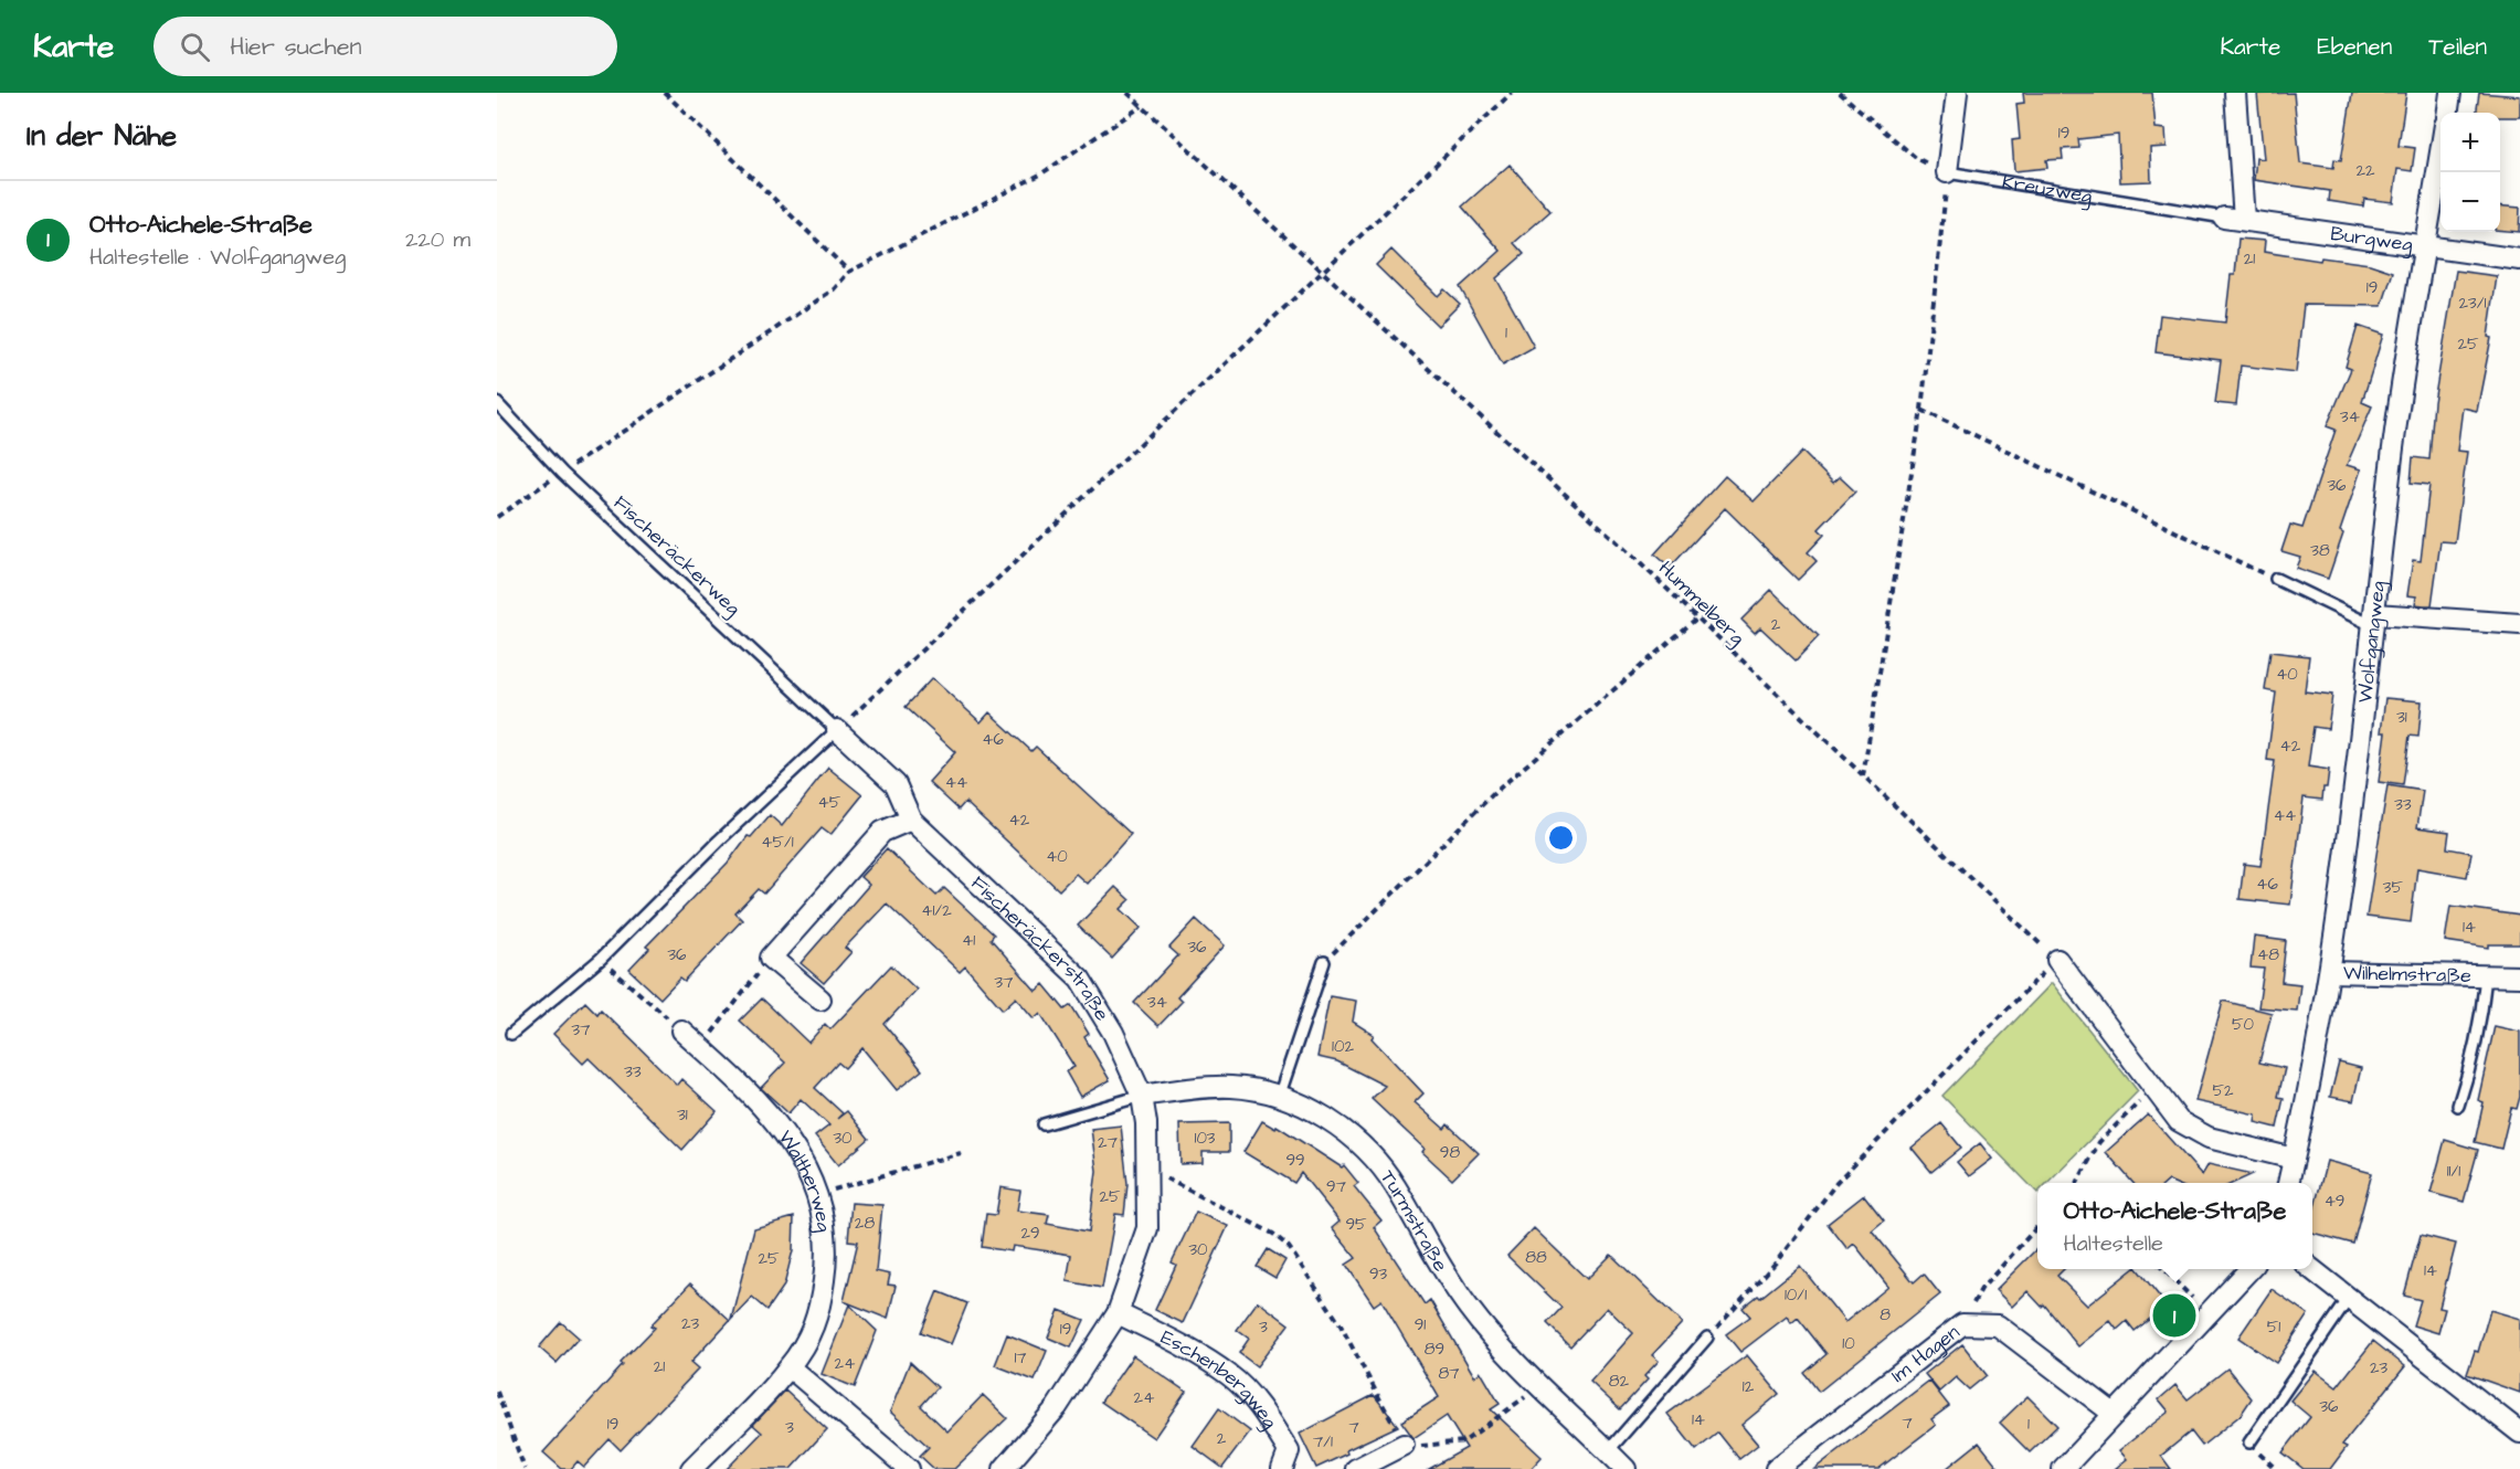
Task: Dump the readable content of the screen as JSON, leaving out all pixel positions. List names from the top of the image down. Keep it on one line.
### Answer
{"streets":{"street":["Burgweg","Wolfgangweg","Fischeräckerstraße","Wilhelmstraße","Waltherweg","Turmstraße","Im Hagen","Eschenbergweg"],"lane":["Kreuzweg","Fischeräckerweg"],"path":["Hummelberg"]},"crossings":[["Kreuzweg","Burgweg"],["Burgweg","Wolfgangweg"],["Fischeräckerweg","Fischeräckerstraße"],["Wolfgangweg","Wilhelmstraße"],["Fischeräckerstraße","Turmstraße"],["Fischeräckerstraße","Eschenbergweg"]],"house_numbers":["19","22","21","19","23/1","1","25","34","36","38","2","40","31","46","42","44","45","33","44","42","45/1","40","46","35","41/2","14","41","36","36","48","37","34","50","37","102","33","52","31","30","103","27","98","99","11/1","97","25","49","28","95","29","30","88","25","14","93","10/1","8","23","91","3","51","19","10","89","17","24","21","23","87","82","12","24","36","14","7","19","1","3","7","2","7/1"],"page":{"header":"Karte","search":"Hier suchen","nav":["Karte","Ebenen","Teilen"],"heading":"In der Nähe","map_buttons":["+","−"],"list":[{"mark":"1","name":"Otto-Aichele-Straße","note":"Haltestelle · Wolfgangweg","value":"220 m"}],"popup":["Otto-Aichele-Straße","Haltestelle"],"pins":"1"}}
